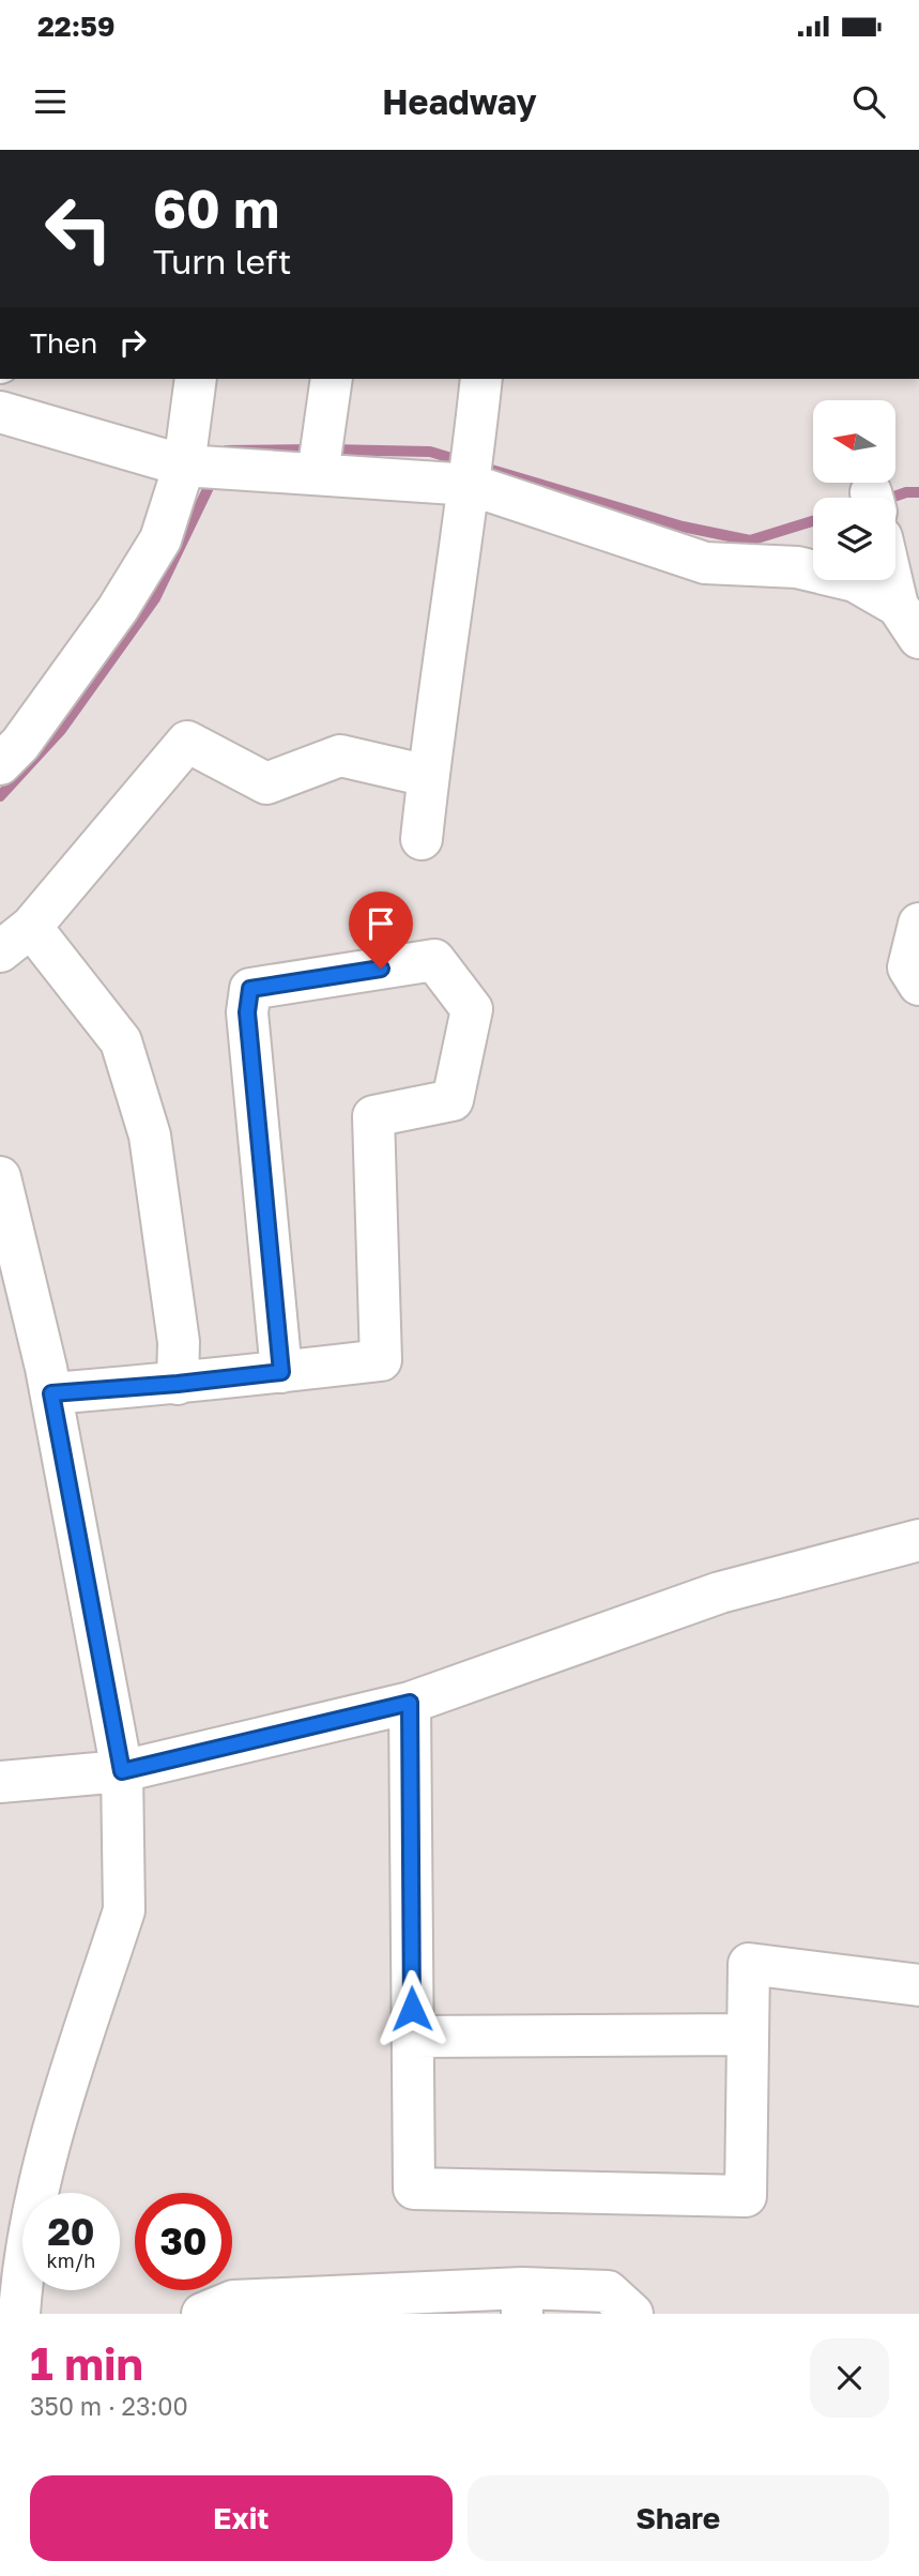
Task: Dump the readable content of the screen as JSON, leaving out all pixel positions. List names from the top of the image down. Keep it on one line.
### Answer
{"north":"left","page":{"status":"22:59","header":"Headway","turn":["60 m","Turn left"],"then":"Then","speed":"20 km/h","limit":"30","heading":["1 min","350 m · 23:00"],"buttons":["Exit","Share"]}}
